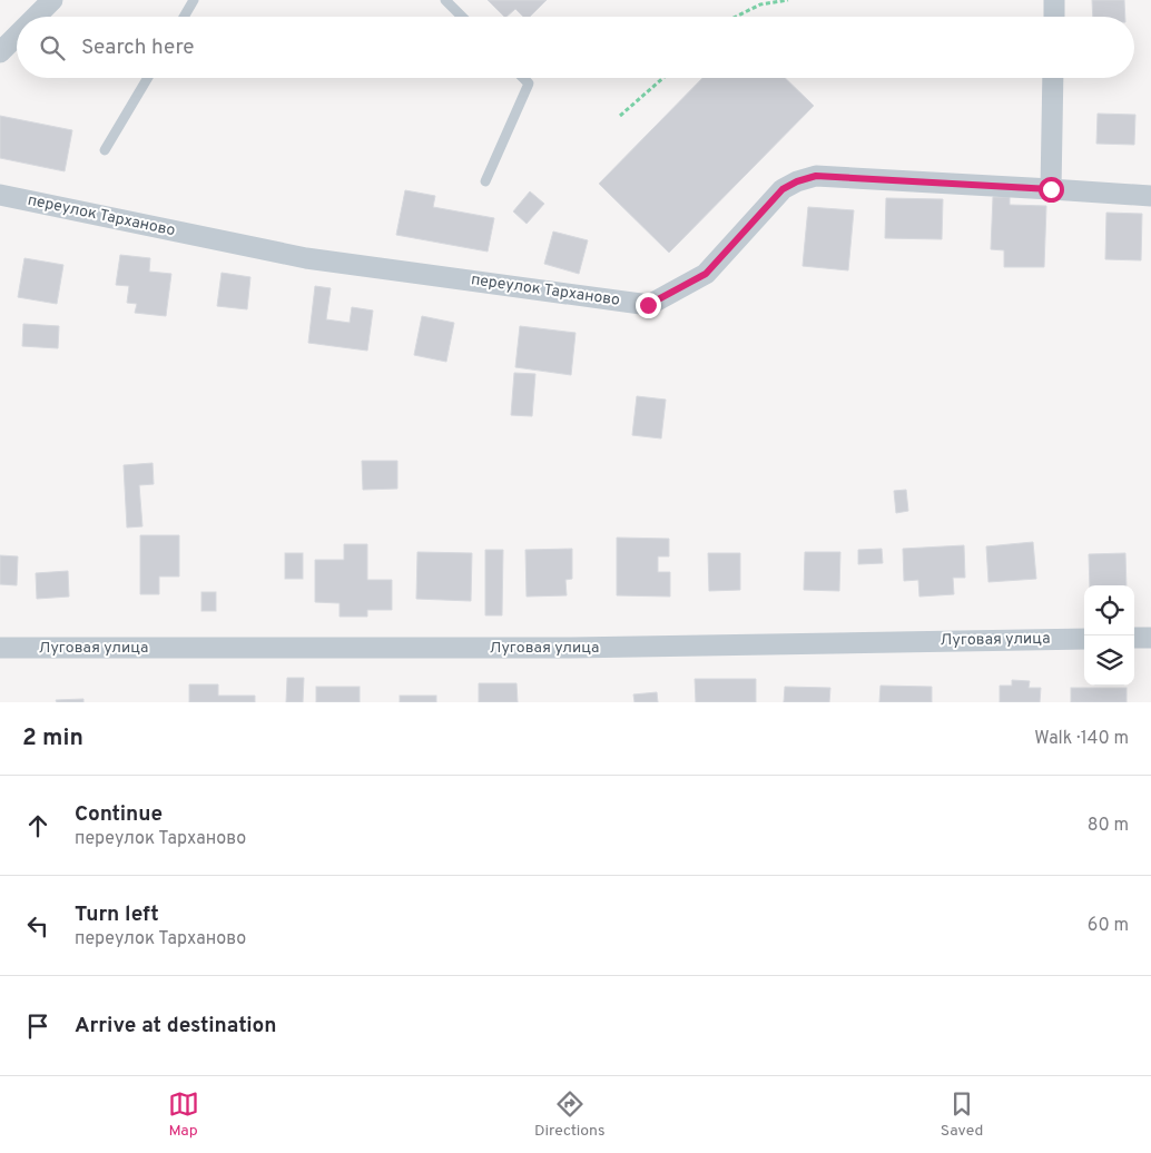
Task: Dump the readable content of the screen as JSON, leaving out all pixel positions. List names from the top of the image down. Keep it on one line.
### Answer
{"streets":{"street":["переулок Тарханово","Луговая улица"]},"page":{"search":"Search here","heading":["2 min","Walk · 140 m"],"list":[["Continue","переулок Тарханово","80 m"],["Turn left","переулок Тарханово","60 m"],"Arrive at destination"],"nav":["Map","Directions","Saved"]}}
